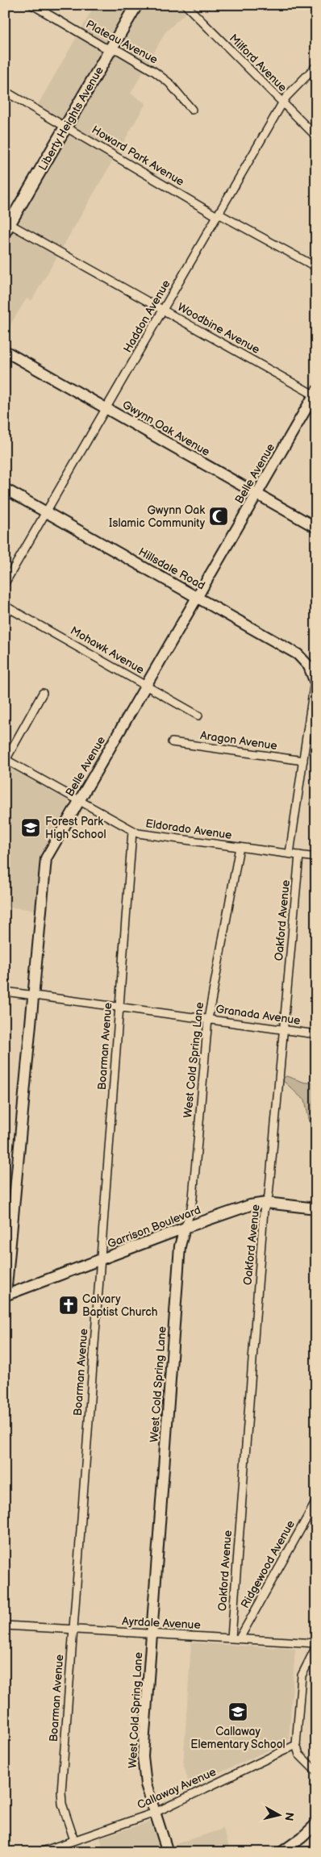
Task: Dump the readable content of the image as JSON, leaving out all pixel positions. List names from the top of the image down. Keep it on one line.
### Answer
{"streets":{"main road":["Liberty Heights Avenue"],"street":["Plateau Avenue","Milford Avenue","Howard Park Avenue","Haddon Avenue","Woodbine Avenue","Gwynn Oak Avenue","Belle Avenue","Hillsdale Road","Mohawk Avenue","Aragon Avenue","Eldorado Avenue","Oakford Avenue","Granada Avenue","Boarman Avenue","West Cold Spring Lane","Garrison Boulevard","Ridgewood Avenue","Ayrdale Avenue","Callaway Avenue"]},"crossings":[["Plateau Avenue","Liberty Heights Avenue"],["Milford Avenue","Haddon Avenue"],["Liberty Heights Avenue","Howard Park Avenue"],["Liberty Heights Avenue","Woodbine Avenue"],["Howard Park Avenue","Haddon Avenue"],["Haddon Avenue","Woodbine Avenue"],["Haddon Avenue","Gwynn Oak Avenue"],["Haddon Avenue","Hillsdale Road"],["Woodbine Avenue","Belle Avenue"],["Gwynn Oak Avenue","Belle Avenue"],["Belle Avenue","Hillsdale Road"],["Belle Avenue","Mohawk Avenue"],["Belle Avenue","Eldorado Avenue"],["Belle Avenue","Granada Avenue"],["Belle Avenue","Garrison Boulevard"],["Eldorado Avenue","Oakford Avenue"],["Eldorado Avenue","Boarman Avenue"],["Eldorado Avenue","West Cold Spring Lane"],["Oakford Avenue","Granada Avenue"],["Oakford Avenue","Garrison Boulevard"],["Oakford Avenue","Ayrdale Avenue"],["Granada Avenue","Boarman Avenue"],["Granada Avenue","West Cold Spring Lane"],["Boarman Avenue","Garrison Boulevard"],["Boarman Avenue","Ayrdale Avenue"],["Boarman Avenue","Callaway Avenue"],["West Cold Spring Lane","Garrison Boulevard"],["West Cold Spring Lane","Ayrdale Avenue"],["West Cold Spring Lane","Callaway Avenue"],["Ridgewood Avenue","Ayrdale Avenue"]],"places":{"mosque":["Gwynn Oak Islamic Community"],"school or university":["Forest Park High School","Callaway Elementary School"],"church":["Calvary Baptist Church"]},"north":"right"}
